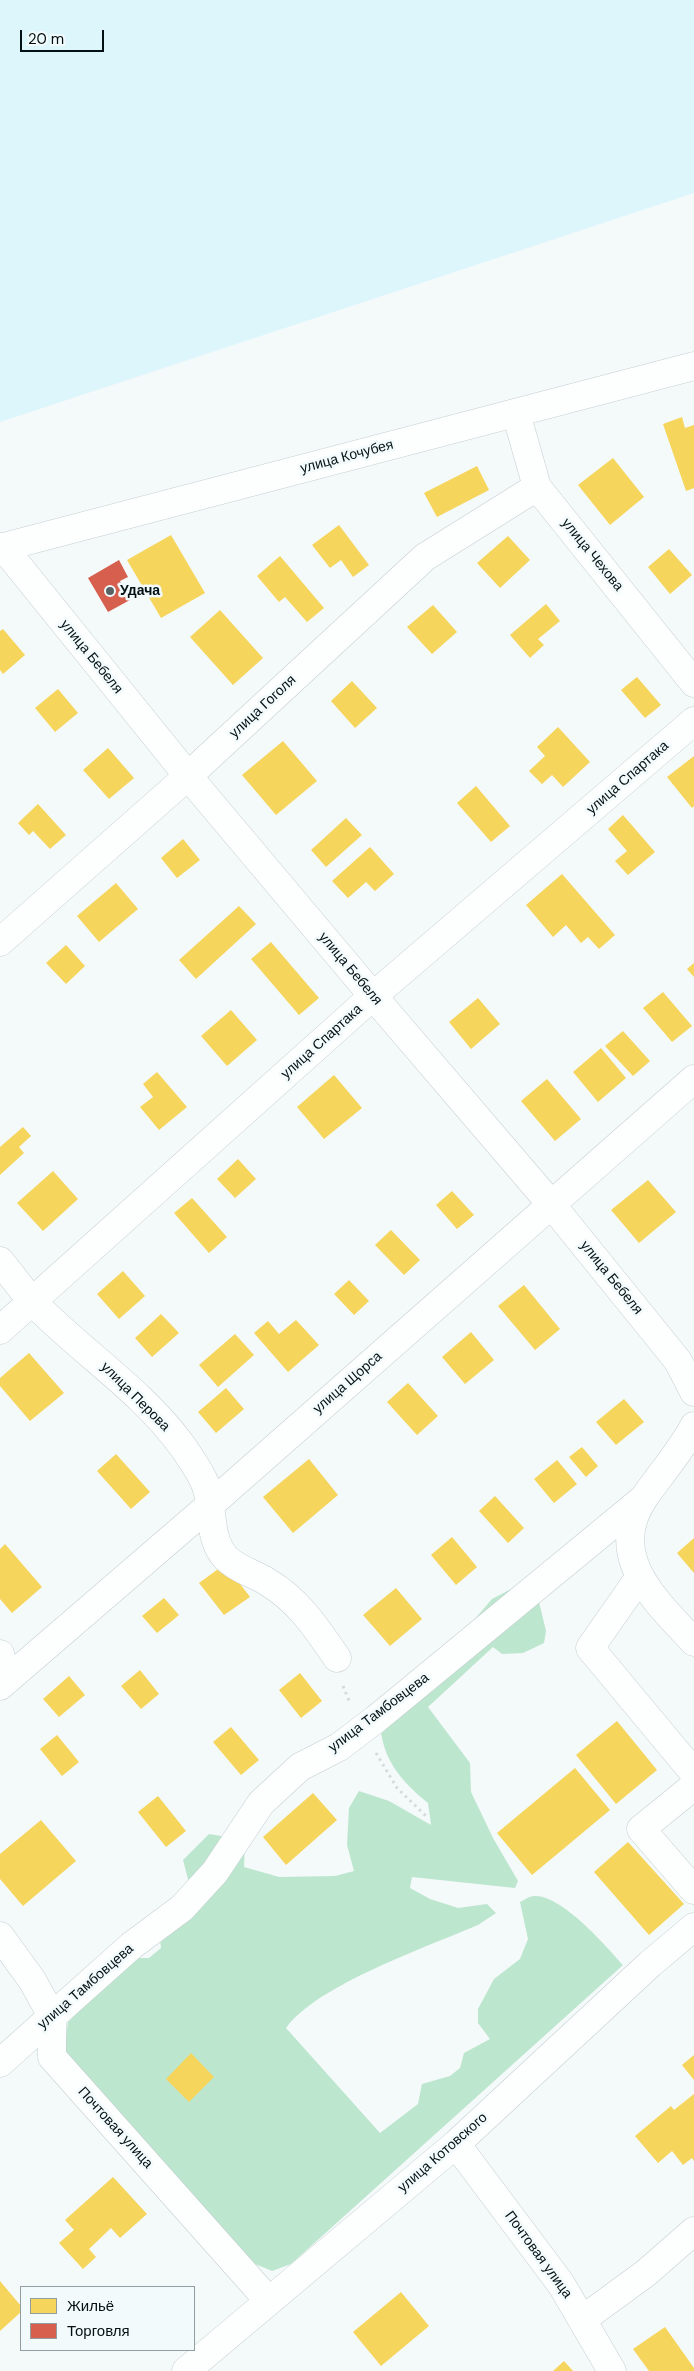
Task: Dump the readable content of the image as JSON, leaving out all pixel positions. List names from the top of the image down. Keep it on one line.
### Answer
{"streets":{"street":["улица Кочубея","улица Чехова","улица Бебеля","улица Гоголя","улица Спартака","улица Щорса","улица Перова","улица Тамбовцева","Почтовая улица","улица Котовского"]},"crossings":[["улица Кочубея","улица Чехова"],["улица Кочубея","улица Бебеля"],["улица Чехова","улица Гоголя"],["улица Бебеля","улица Гоголя"],["улица Бебеля","улица Спартака"],["улица Бебеля","улица Щорса"],["улица Спартака","улица Перова"],["улица Щорса","улица Перова"],["улица Тамбовцева","Почтовая улица"],["Почтовая улица","улица Котовского"]],"places":["Удача"],"legend":["Жильё","Торговля"],"scale_bar":"20 m"}
